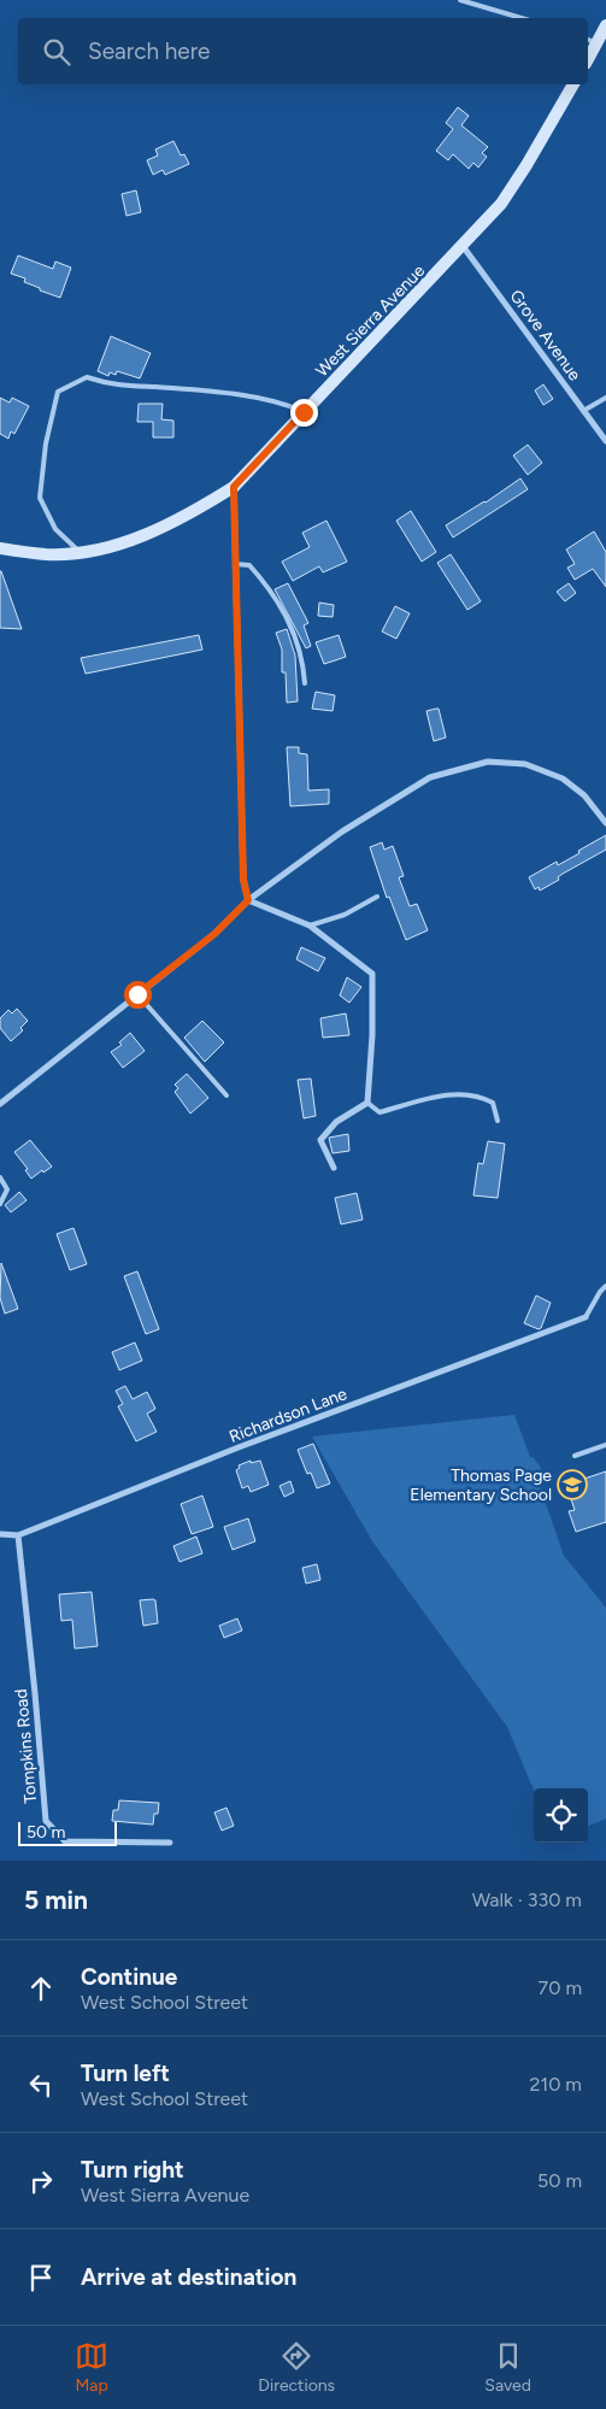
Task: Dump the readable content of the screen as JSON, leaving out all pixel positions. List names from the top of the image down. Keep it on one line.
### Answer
{"streets":{"main road":["West Sierra Avenue"],"street":["Grove Avenue","Richardson Lane","Tompkins Road"]},"crossings":[["West Sierra Avenue","Grove Avenue"],["Richardson Lane","Tompkins Road"]],"places":{"school or university":["Thomas Page Elementary School"]},"scale_bar":"50 m","page":{"search":"Search here","scale":"50 m","heading":["5 min","Walk · 330 m"],"list":[["Continue","West School Street","70 m"],["Turn left","West School Street","210 m"],["Turn right","West Sierra Avenue","50 m"],"Arrive at destination"],"nav":["Map","Directions","Saved"]}}
